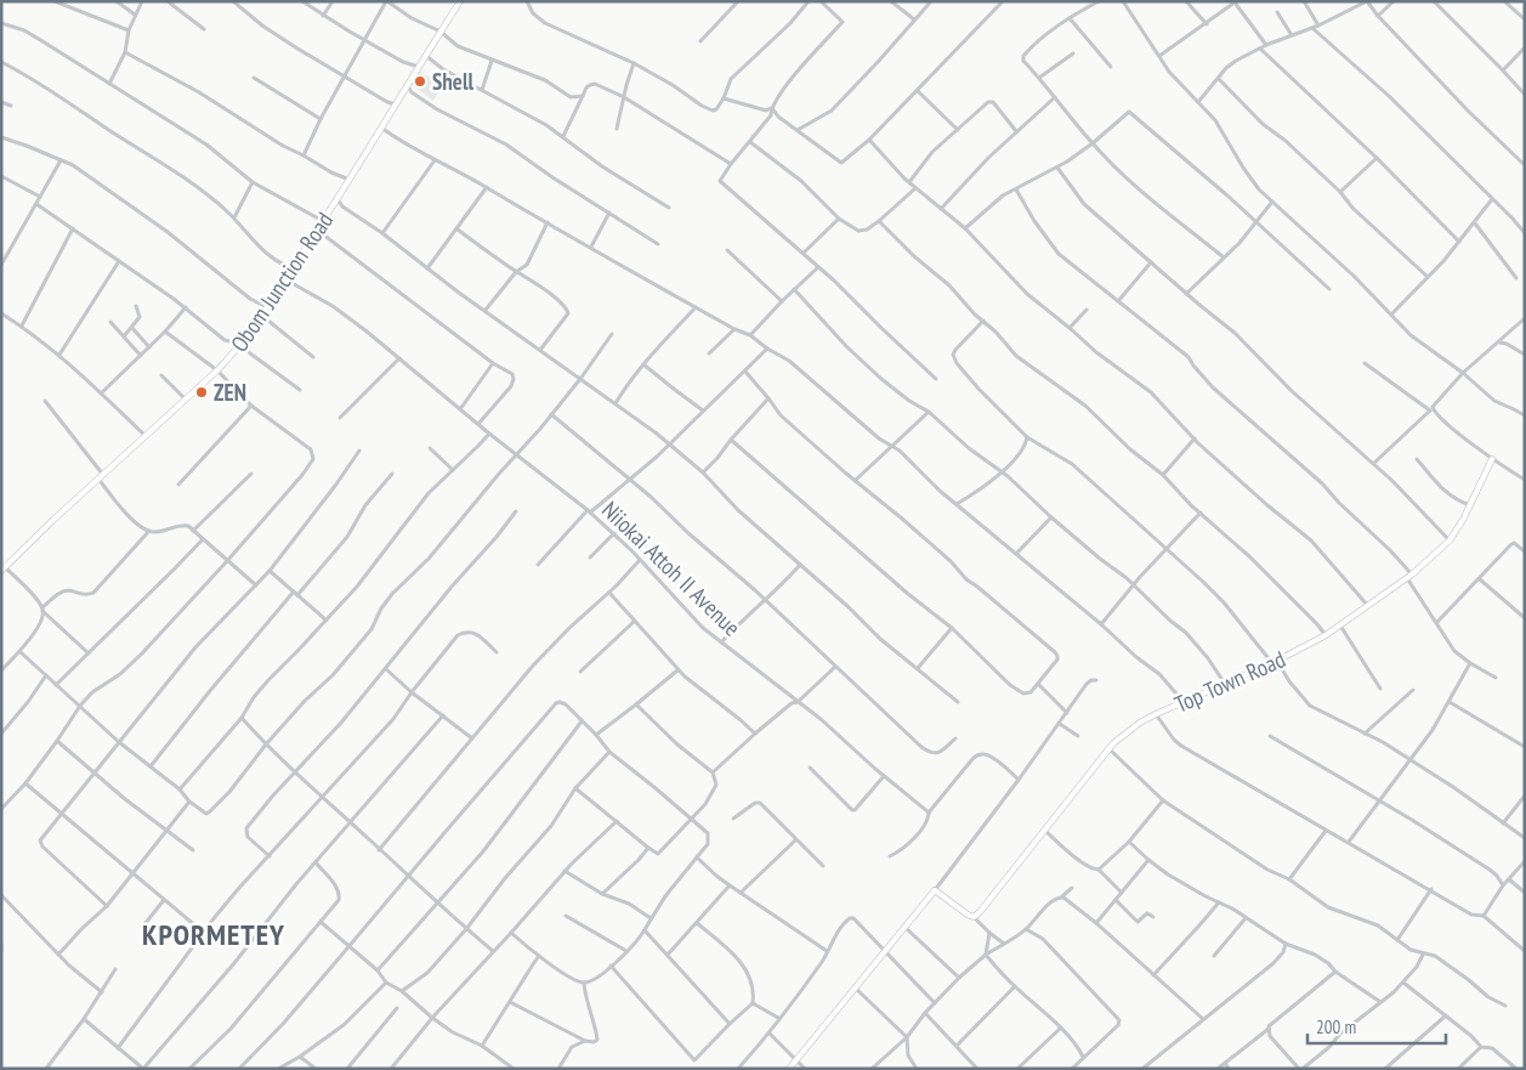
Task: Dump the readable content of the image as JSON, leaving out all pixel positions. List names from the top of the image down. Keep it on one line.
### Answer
{"streets":{"street":["Obom Junction Road","Niiokai Attoh II Avenue","Top Town Road"]},"crossings":[["Obom Junction Road","Niiokai Attoh II Avenue"]],"districts":["KPORMETEY"],"places":["Shell","ZEN"],"scale_bar":"200 m"}
